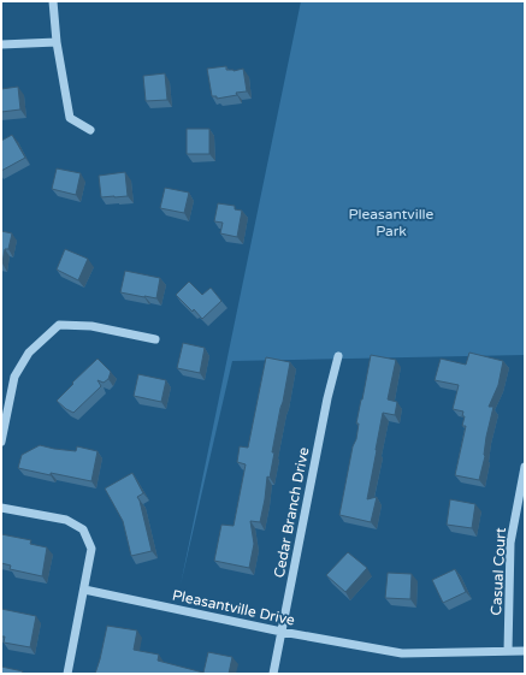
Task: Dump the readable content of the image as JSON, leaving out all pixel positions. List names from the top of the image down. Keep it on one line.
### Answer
{"streets":{"street":["Cedar Branch Drive","Casual Court","Pleasantville Drive"]},"crossings":[["Cedar Branch Drive","Pleasantville Drive"],["Casual Court","Pleasantville Drive"]],"parks":["Pleasantville Park"]}
